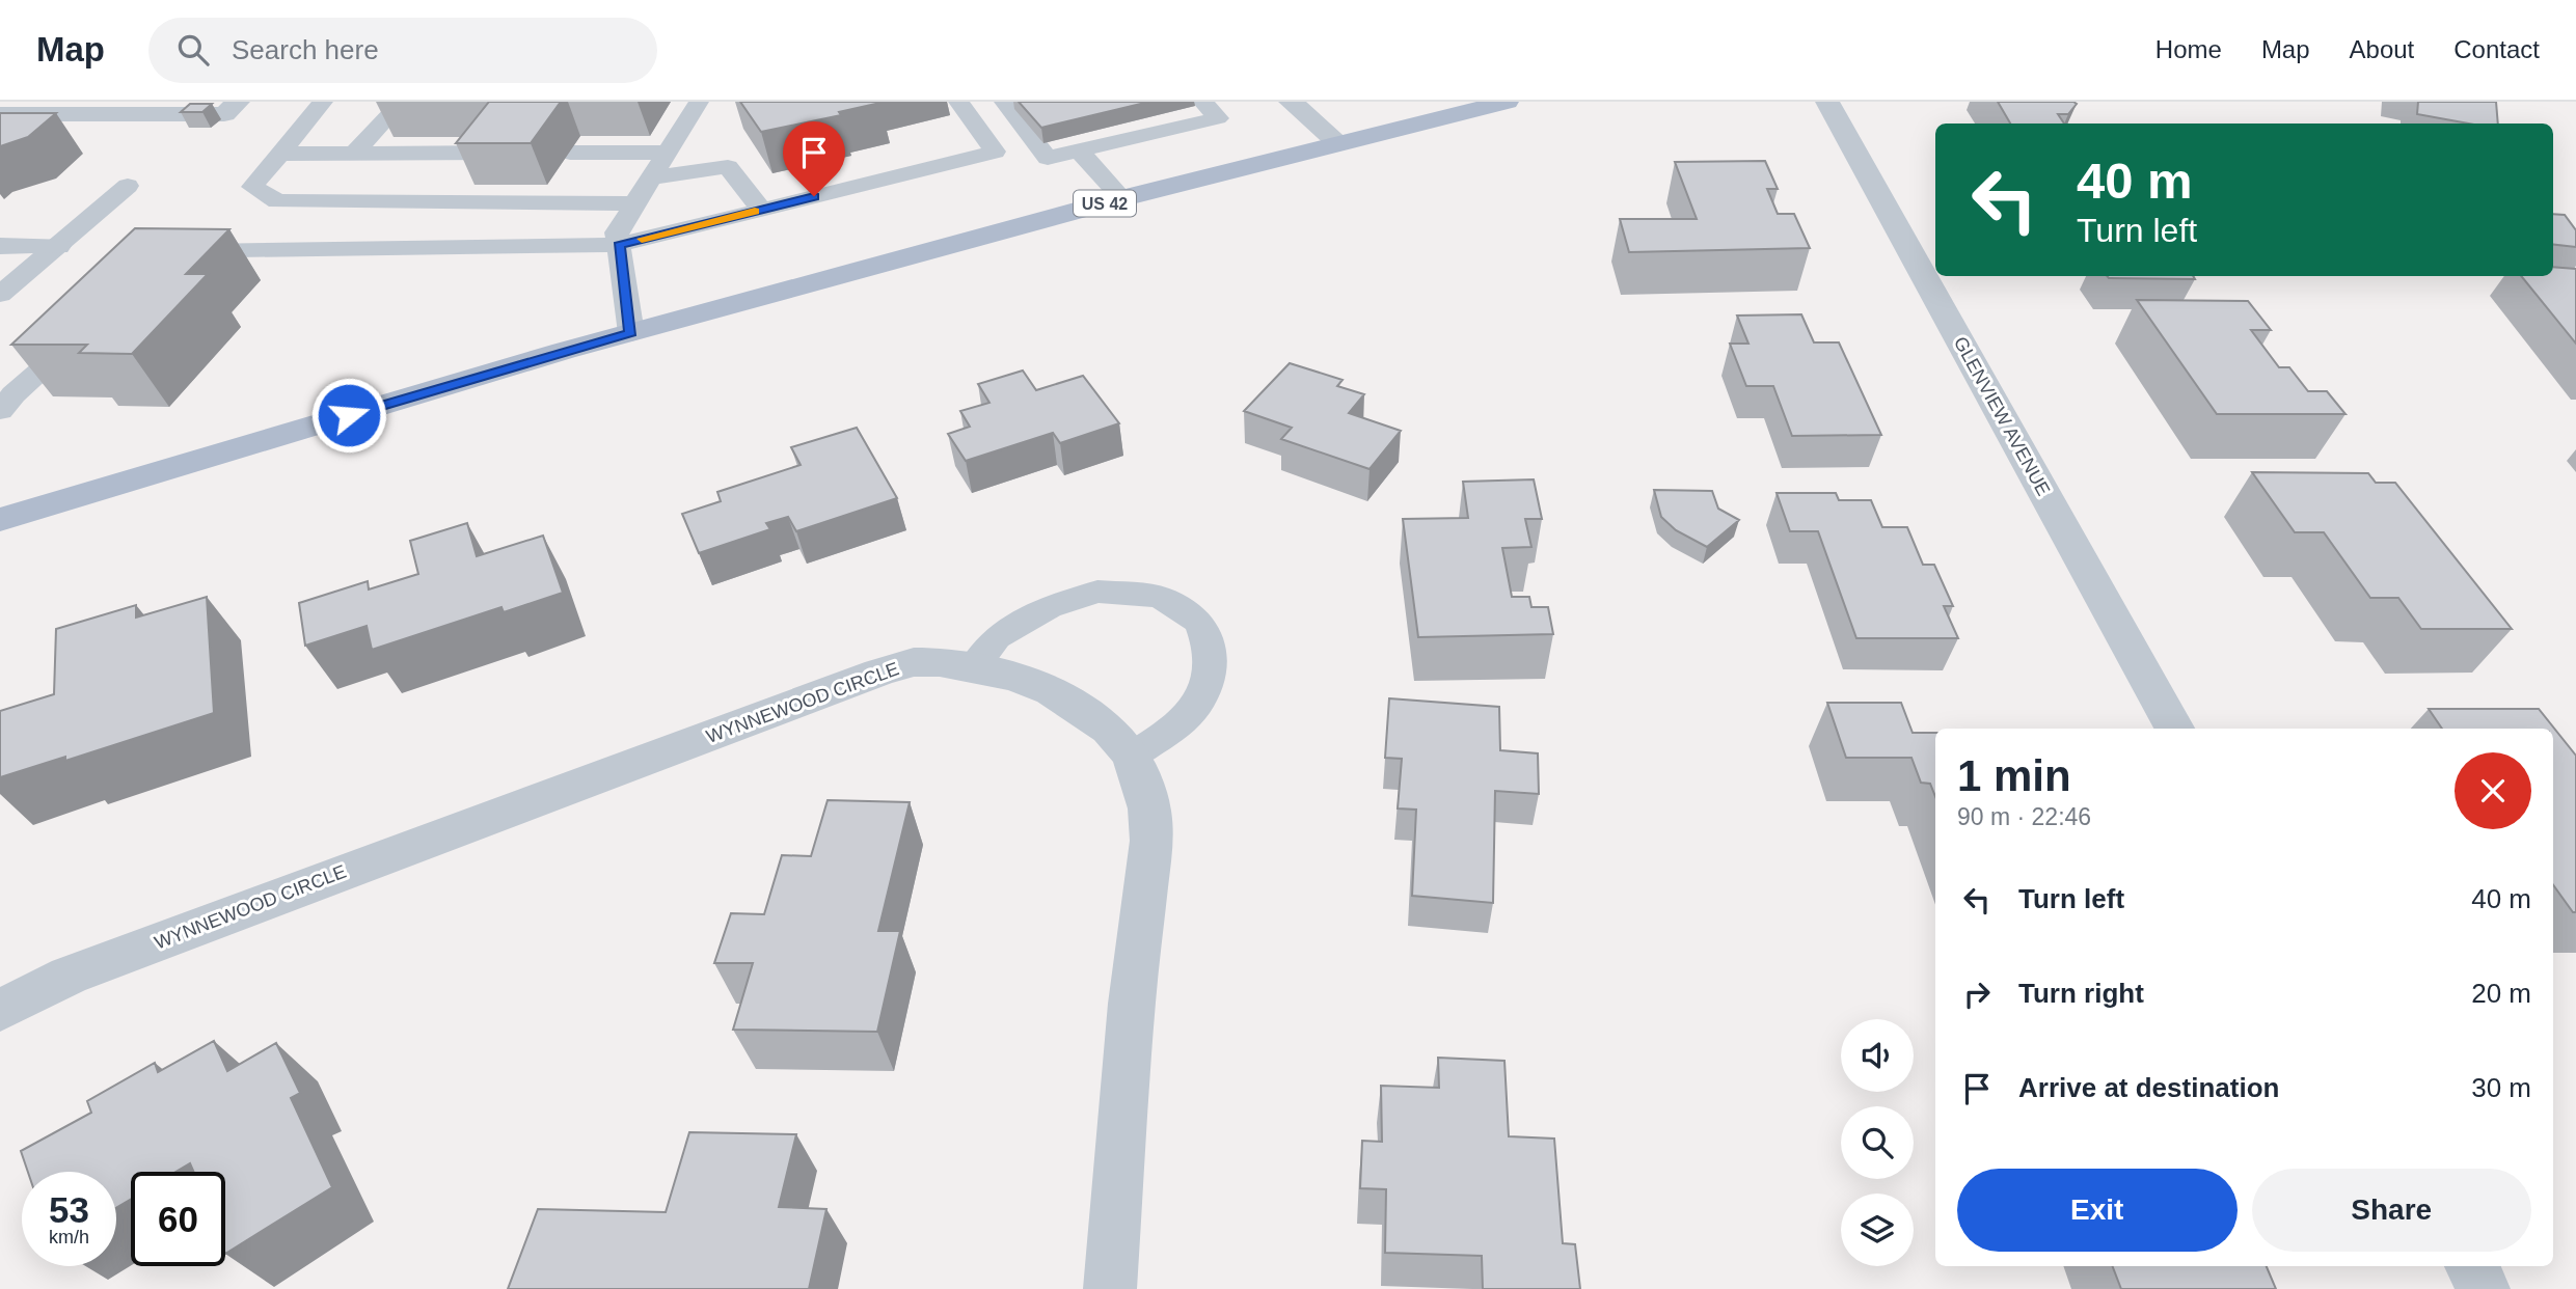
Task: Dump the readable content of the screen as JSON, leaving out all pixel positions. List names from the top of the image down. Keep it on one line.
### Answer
{"streets":{"main road":["US 42"],"street":["GLENVIEW AVENUE","WYNNEWOOD CIRCLE"]},"page":{"header":"Map","search":"Search here","nav":["Home","Map","About","Contact"],"turn":["40 m","Turn left"],"heading":["1 min","90 m · 22:46"],"list":[{"name":"Turn left","value":"40 m"},{"name":"Turn right","value":"20 m"},{"name":"Arrive at destination","value":"30 m"}],"buttons":["Exit","Share"],"speed":"53 km/h","limit":"60"}}
